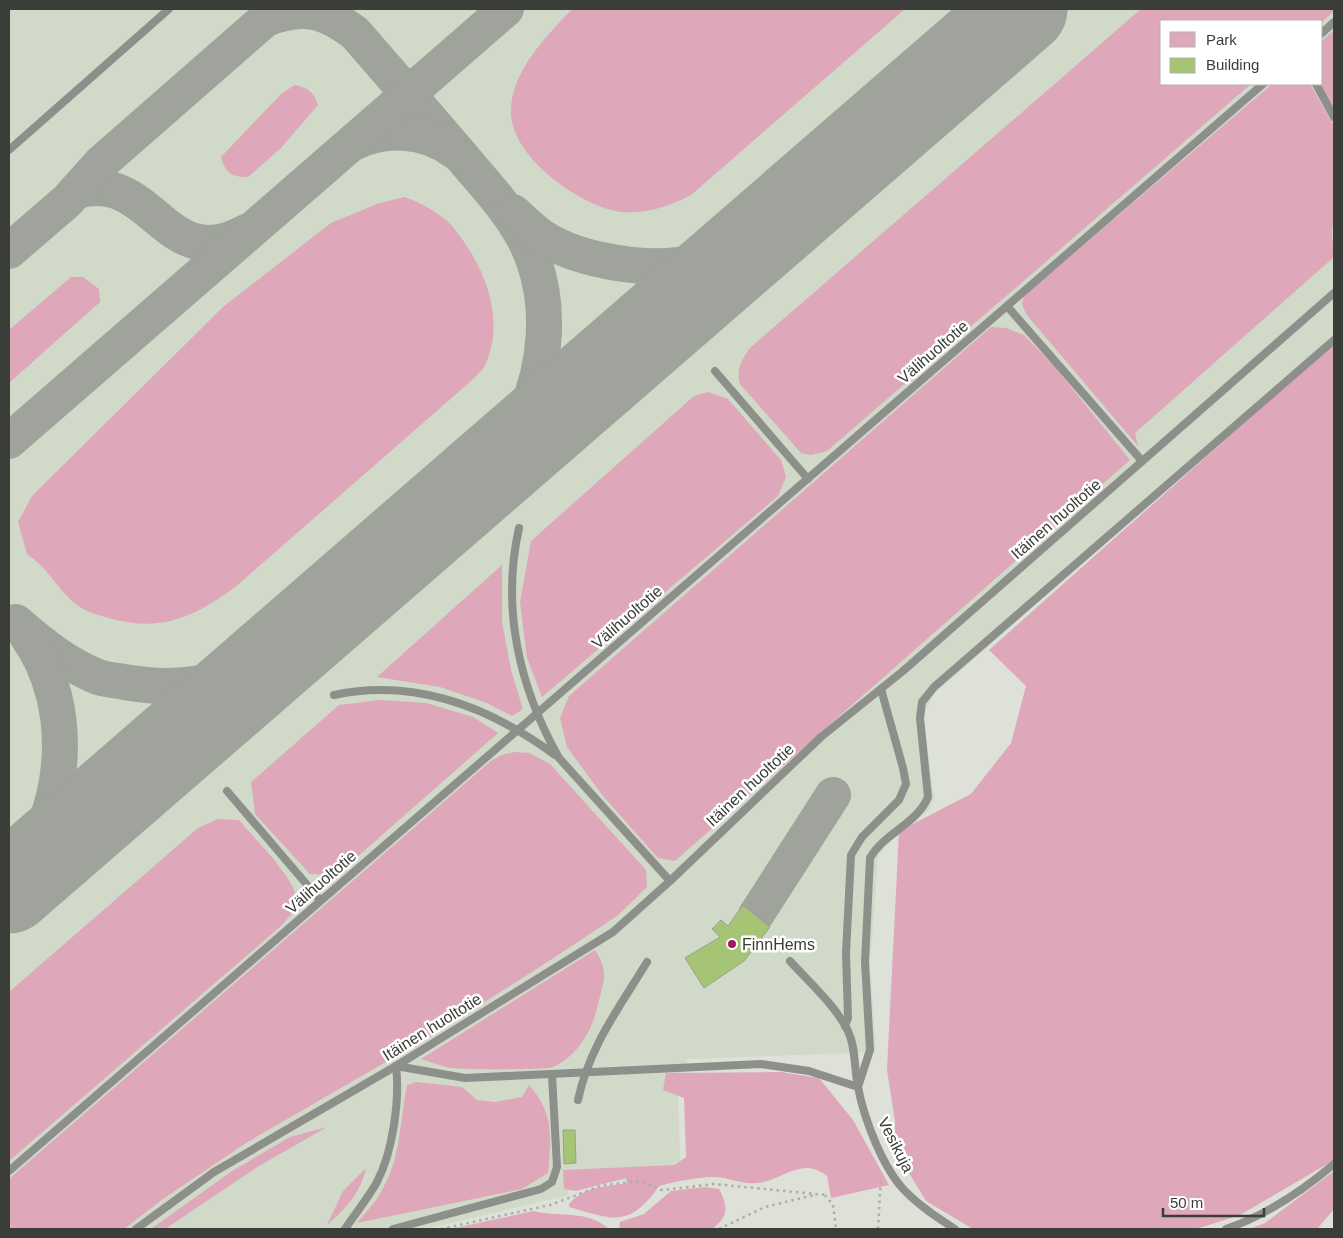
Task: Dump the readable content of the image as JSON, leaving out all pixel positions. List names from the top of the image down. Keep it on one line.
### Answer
{"streets":{"lane":["Välihuoltotie","Itäinen huoltotie","Vesikuja"]},"places":["FinnHems"],"legend":["Park","Building"],"scale_bar":"50 m"}
